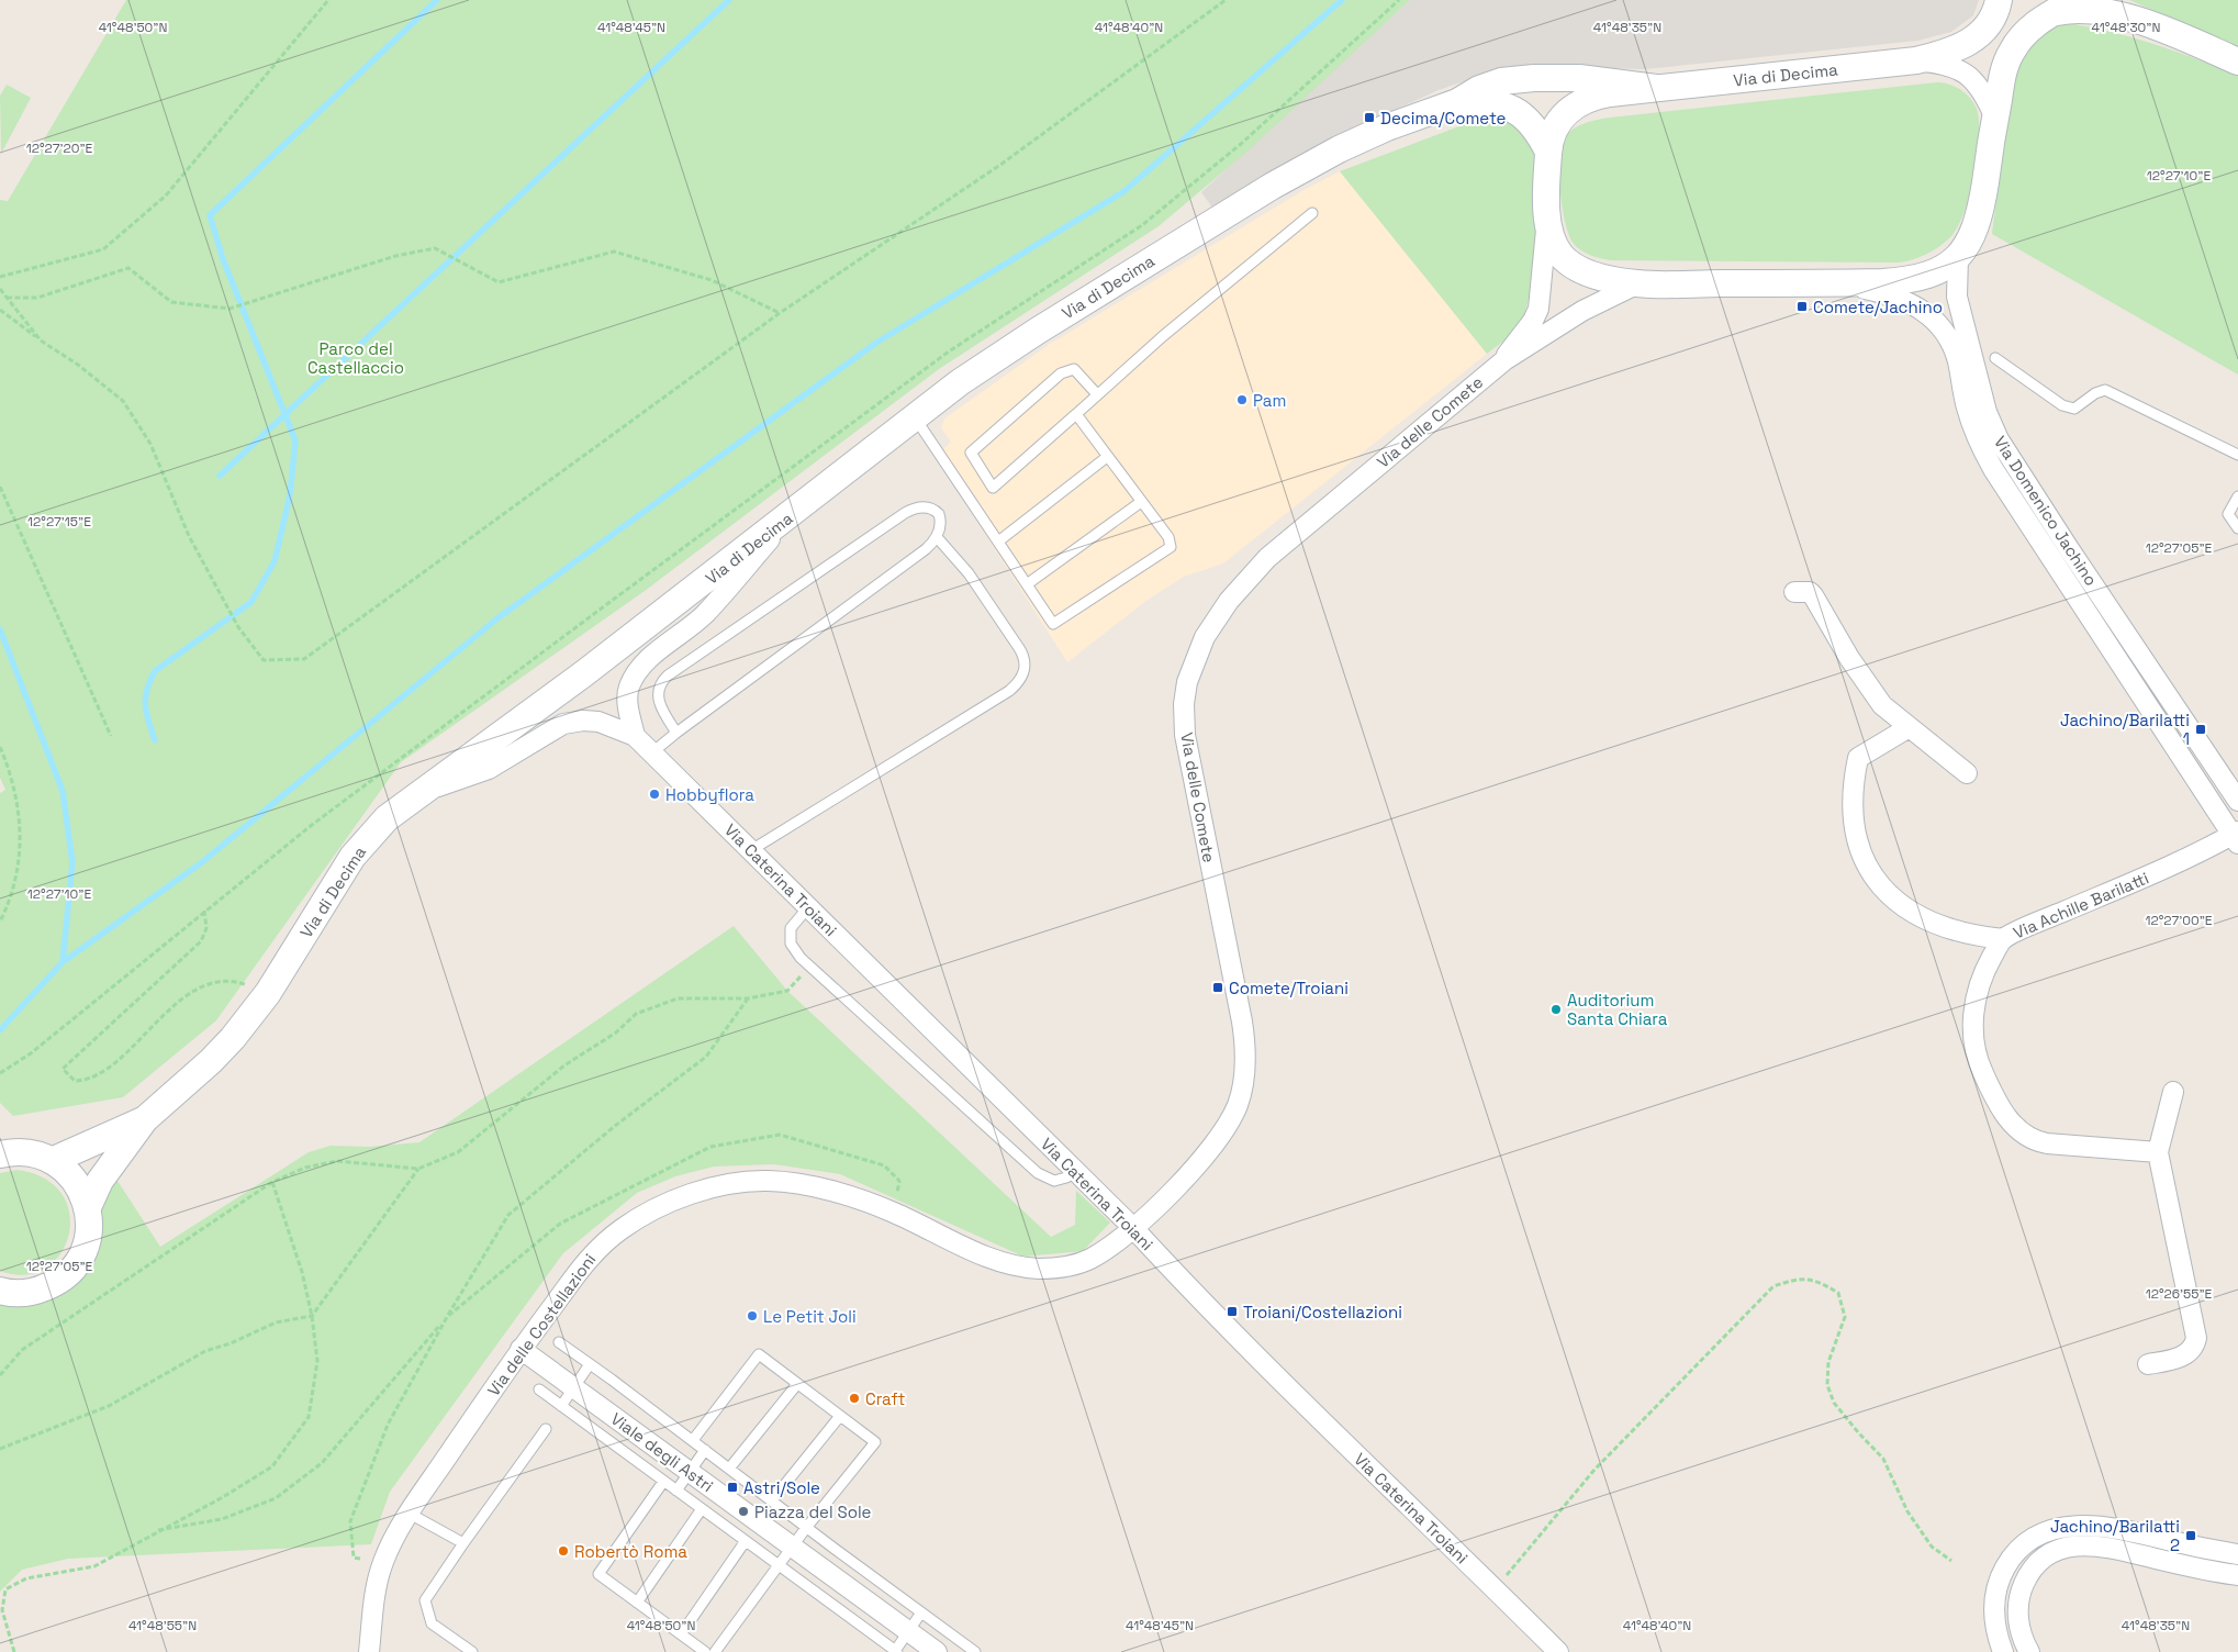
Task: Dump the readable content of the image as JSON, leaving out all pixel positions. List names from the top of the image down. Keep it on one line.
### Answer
{"streets":{"street":["Via di Decima","Via delle Comete","Via Domenico Jachino","Via Caterina Troiani","Via Achille Barilatti","Via delle Costellazioni","Viale degli Astri"]},"crossings":[["Via di Decima","Via Caterina Troiani"],["Via delle Comete","Via Domenico Jachino"],["Via delle Comete","Via Caterina Troiani"],["Via delle Comete","Via delle Costellazioni"],["Via Domenico Jachino","Via Achille Barilatti"],["Via Caterina Troiani","Via delle Costellazioni"],["Via delle Costellazioni","Viale degli Astri"]],"parks":["Parco del Castellaccio"],"places":{"transit":["Decima/Comete","Comete/Jachino","Jachino/Barilatti 1","Comete/Troiani","Troiani/Costellazioni","Astri/Sole","Jachino/Barilatti 2"],"other":["Pam","Hobbyflora","Auditorium Santa Chiara","Le Petit Joli","Craft","Piazza del Sole","Robertò Roma"]},"coordinates":["41°48'50\"N","41°48'45\"N","41°48'40\"N","41°48'35\"N","41°48'30\"N","12°27'20\"E","12°27'10\"E","12°27'15\"E","12°27'05\"E","12°27'00\"E","12°26'55\"E","41°48'55\"N"]}
